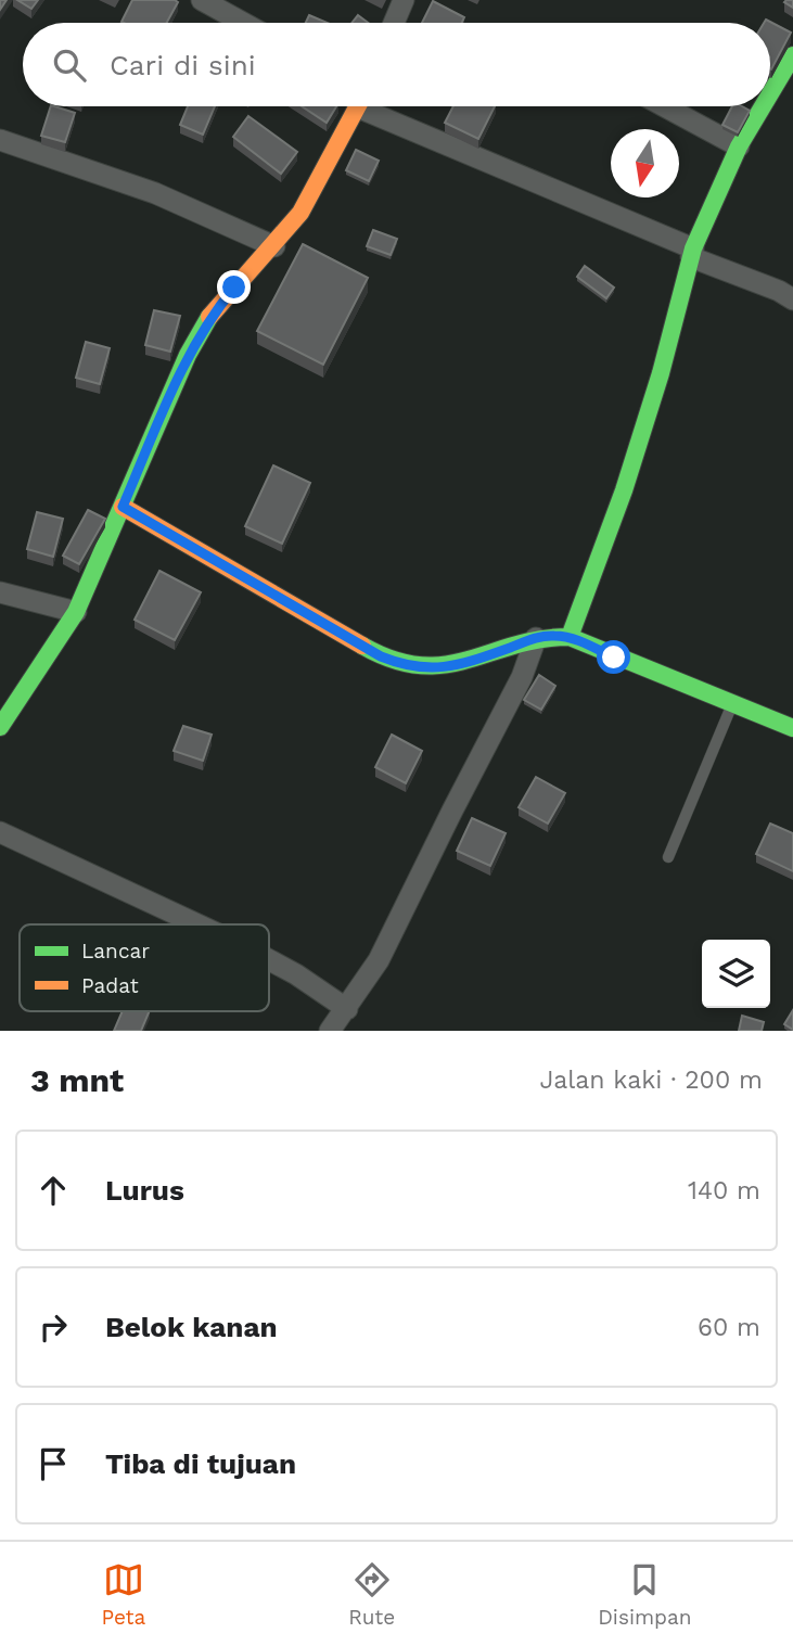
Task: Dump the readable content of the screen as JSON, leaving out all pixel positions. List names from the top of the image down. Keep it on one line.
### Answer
{"legend":["Lancar","Padat"],"north":"bottom","page":{"search":"Cari di sini","heading":["3 mnt","Jalan kaki · 200 m"],"list":[["Lurus","140 m"],["Belok kanan","60 m"],"Tiba di tujuan"],"nav":["Peta","Rute","Disimpan"]}}
